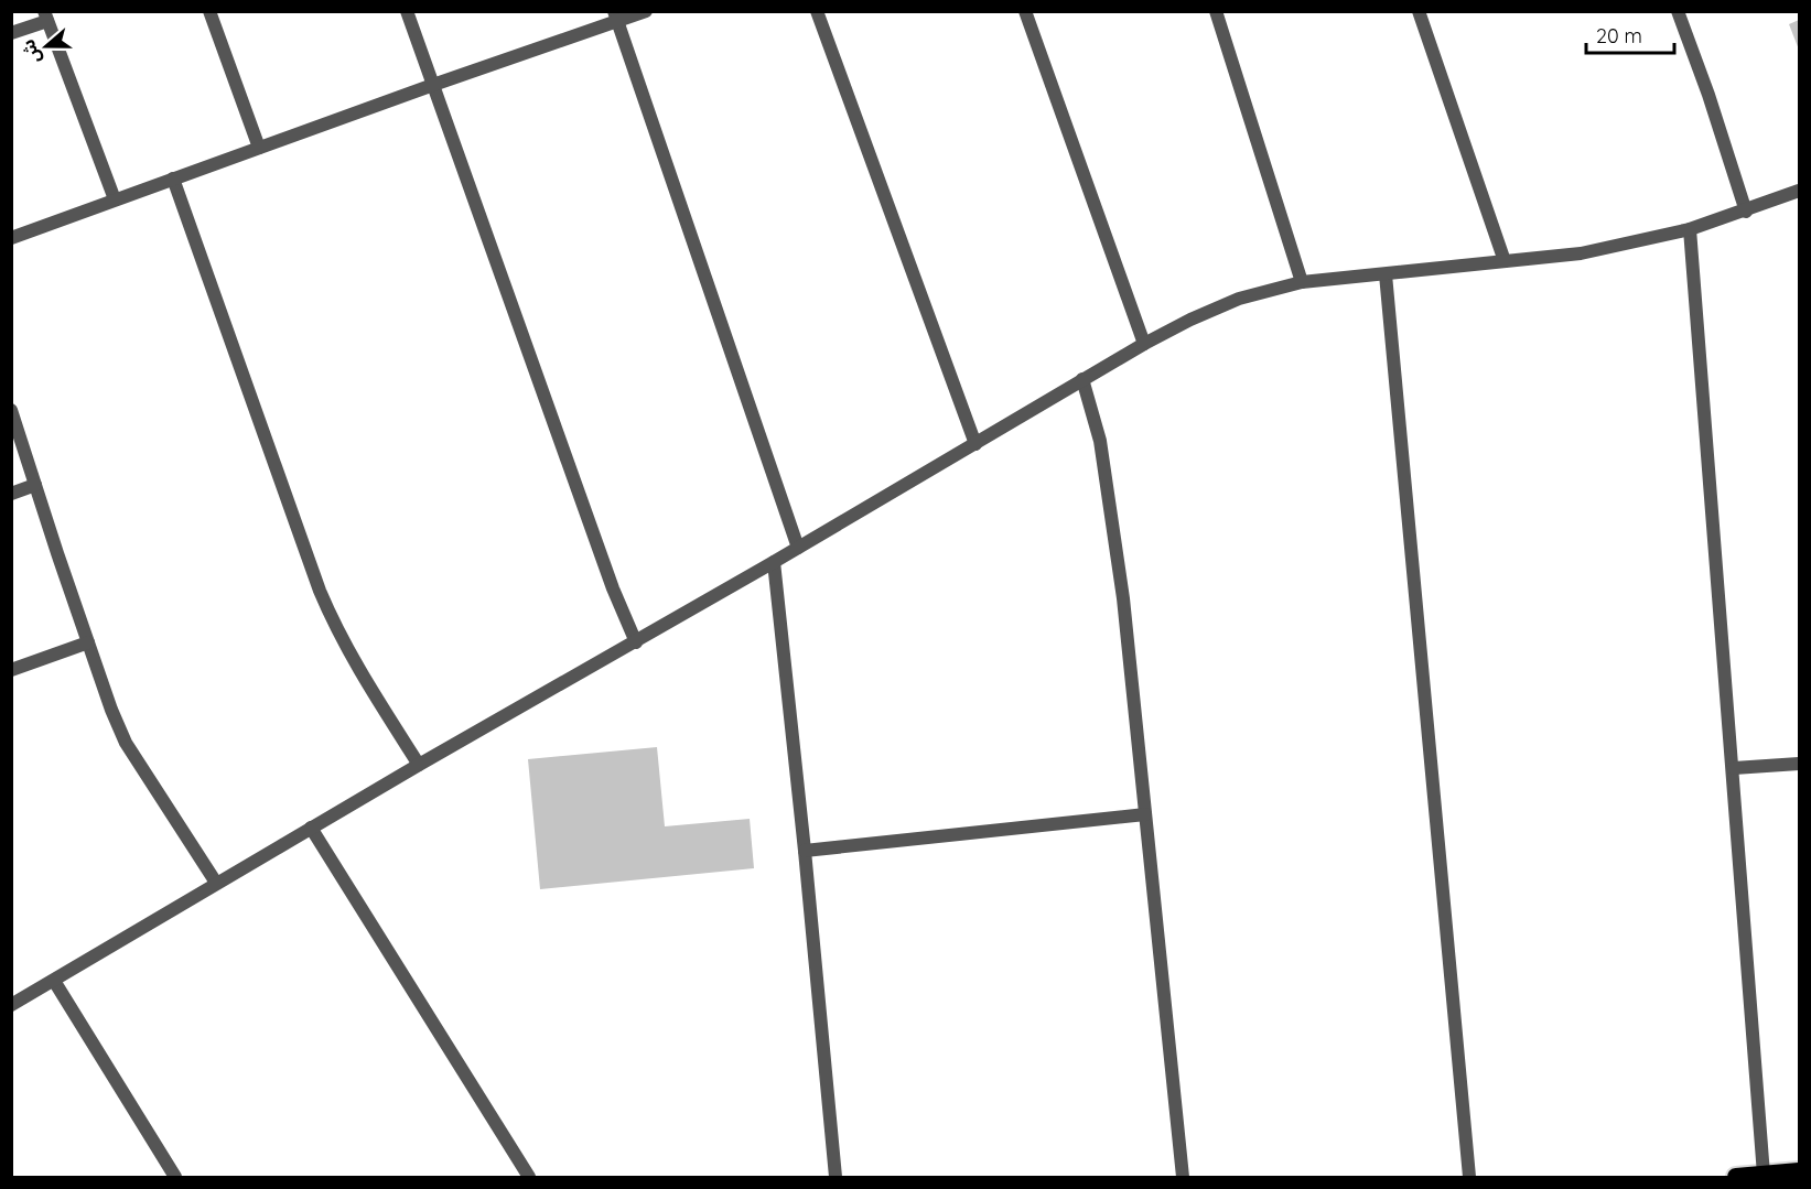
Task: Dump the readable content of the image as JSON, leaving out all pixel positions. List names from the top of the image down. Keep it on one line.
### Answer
{"scale_bar":"20 m","north":"left"}
